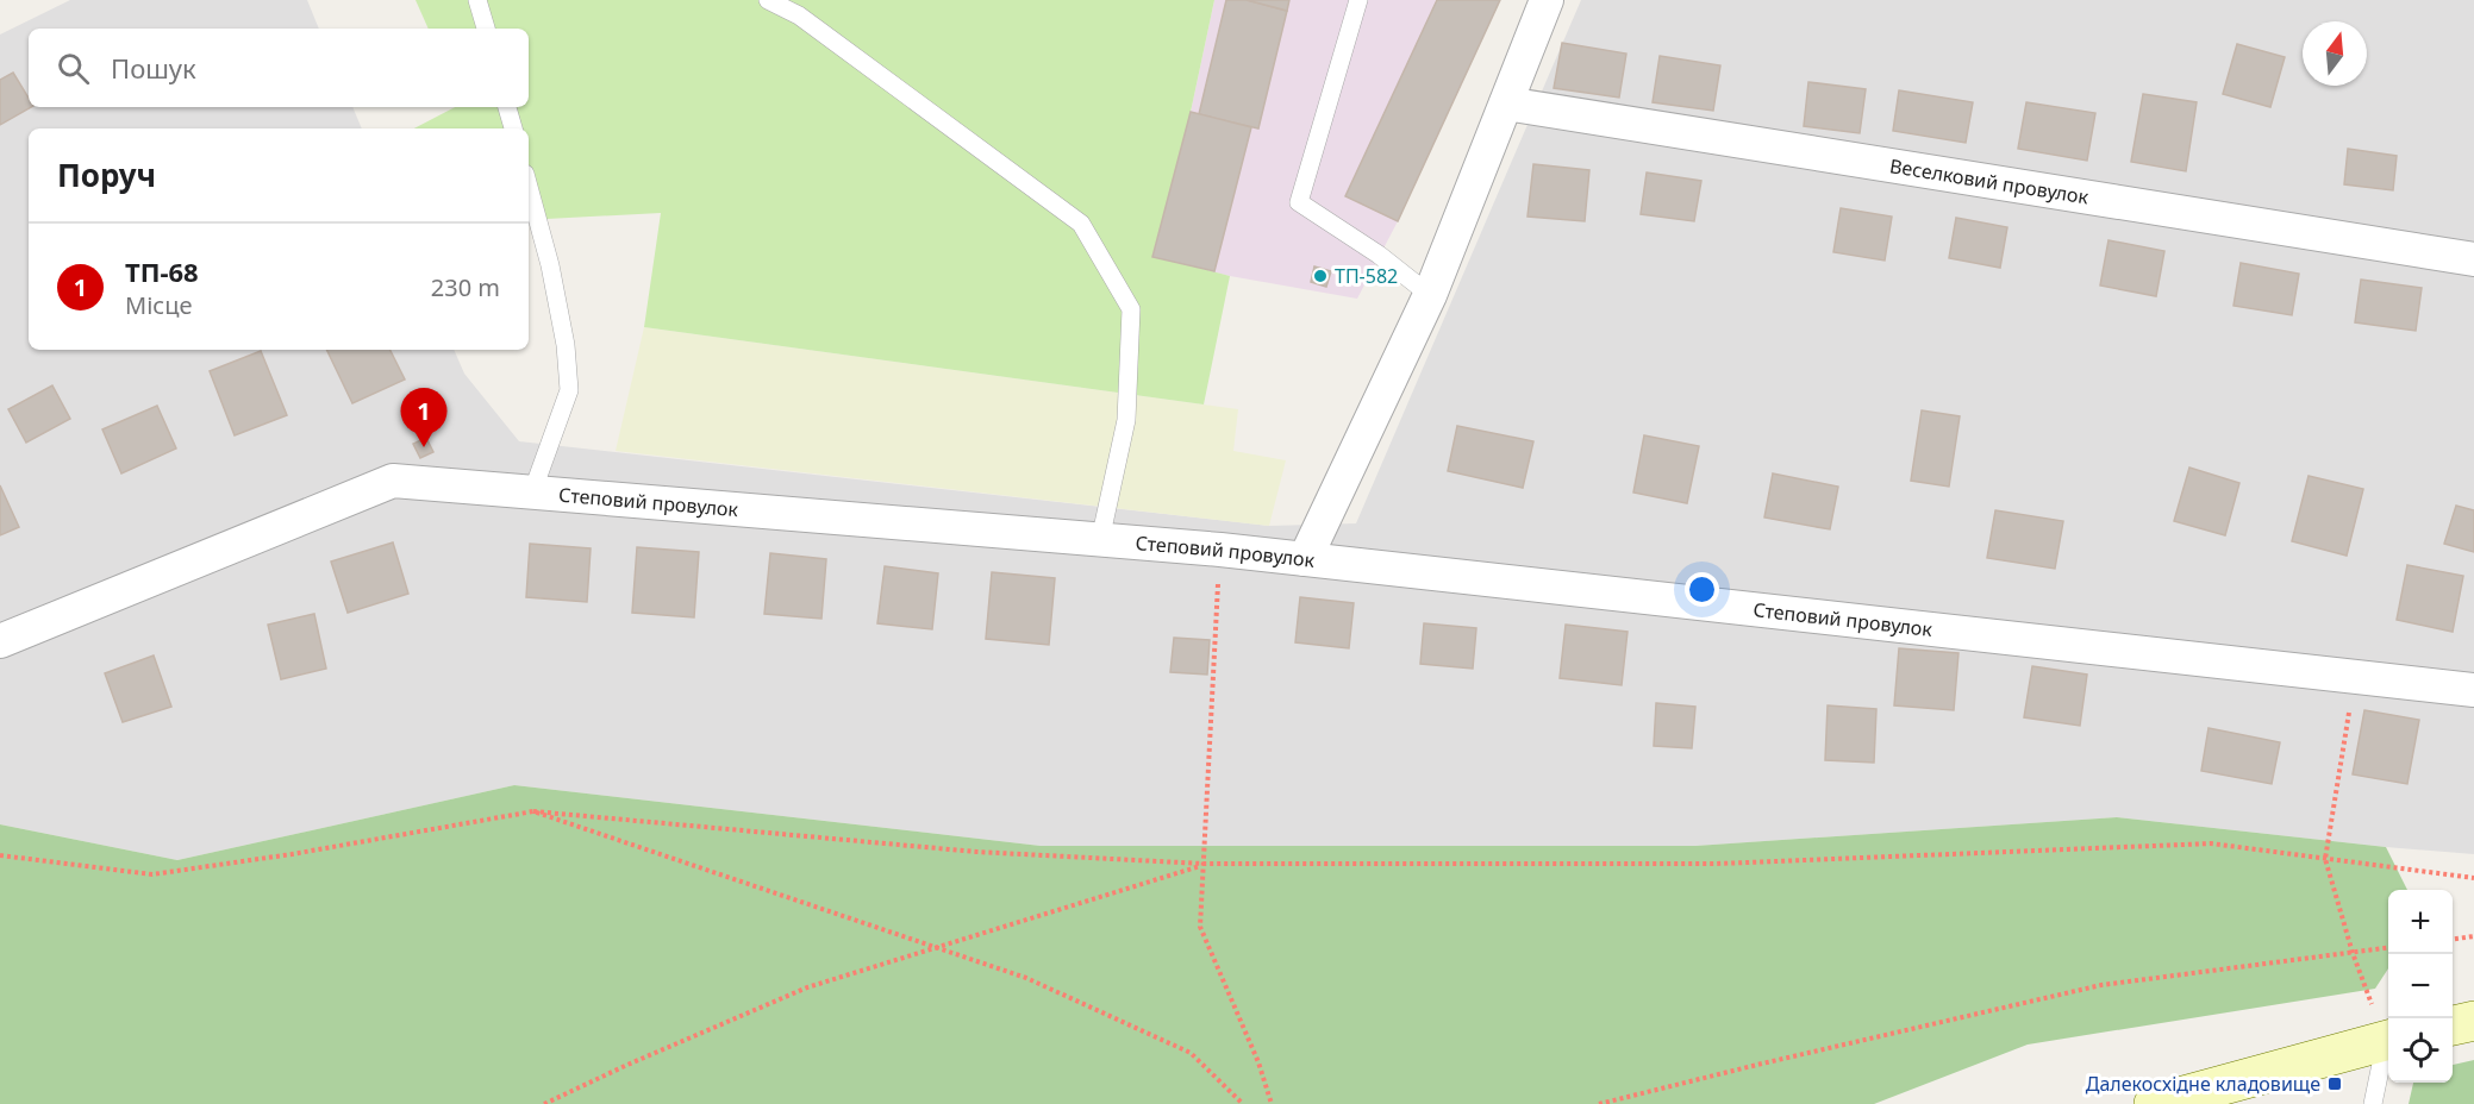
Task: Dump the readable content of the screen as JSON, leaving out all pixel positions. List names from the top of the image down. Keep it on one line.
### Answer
{"streets":{"street":["Веселковий провулок","Степовий провулок"]},"places":{"other":["ТП-582"],"transit":["Далекосхідне кладовище"]},"north":"top","page":{"search":"Пошук","heading":"Поруч","list":[{"mark":"1","name":"ТП-68","note":"Місце","value":"230 m"}],"pins":"1","map_buttons":["+","−"]}}
